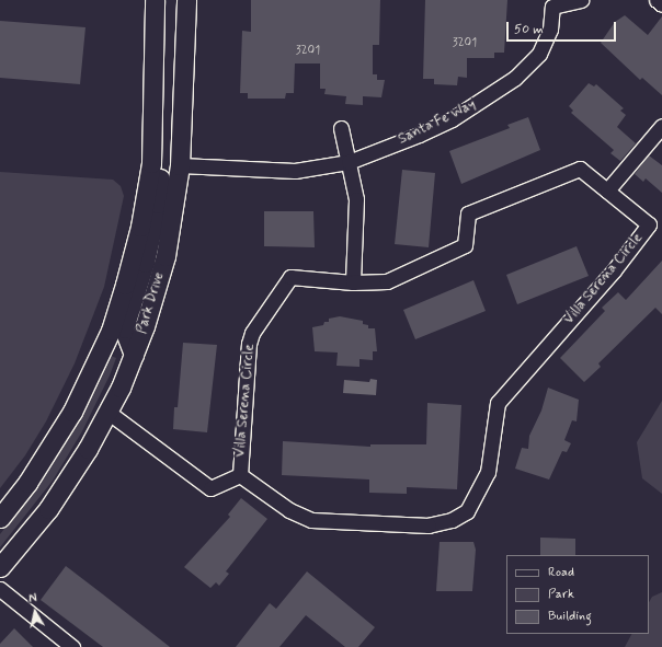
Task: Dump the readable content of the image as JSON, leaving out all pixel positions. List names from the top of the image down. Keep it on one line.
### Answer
{"streets":{"main road":["Park Drive"],"street":["Santa Fe Way","Villa Serena Circle"]},"crossings":[["Santa Fe Way","Park Drive"],["Villa Serena Circle","Park Drive"]],"house_numbers":["3201","3201"],"legend":["Road","Park","Building"],"scale_bar":"50 m","north":"top"}
